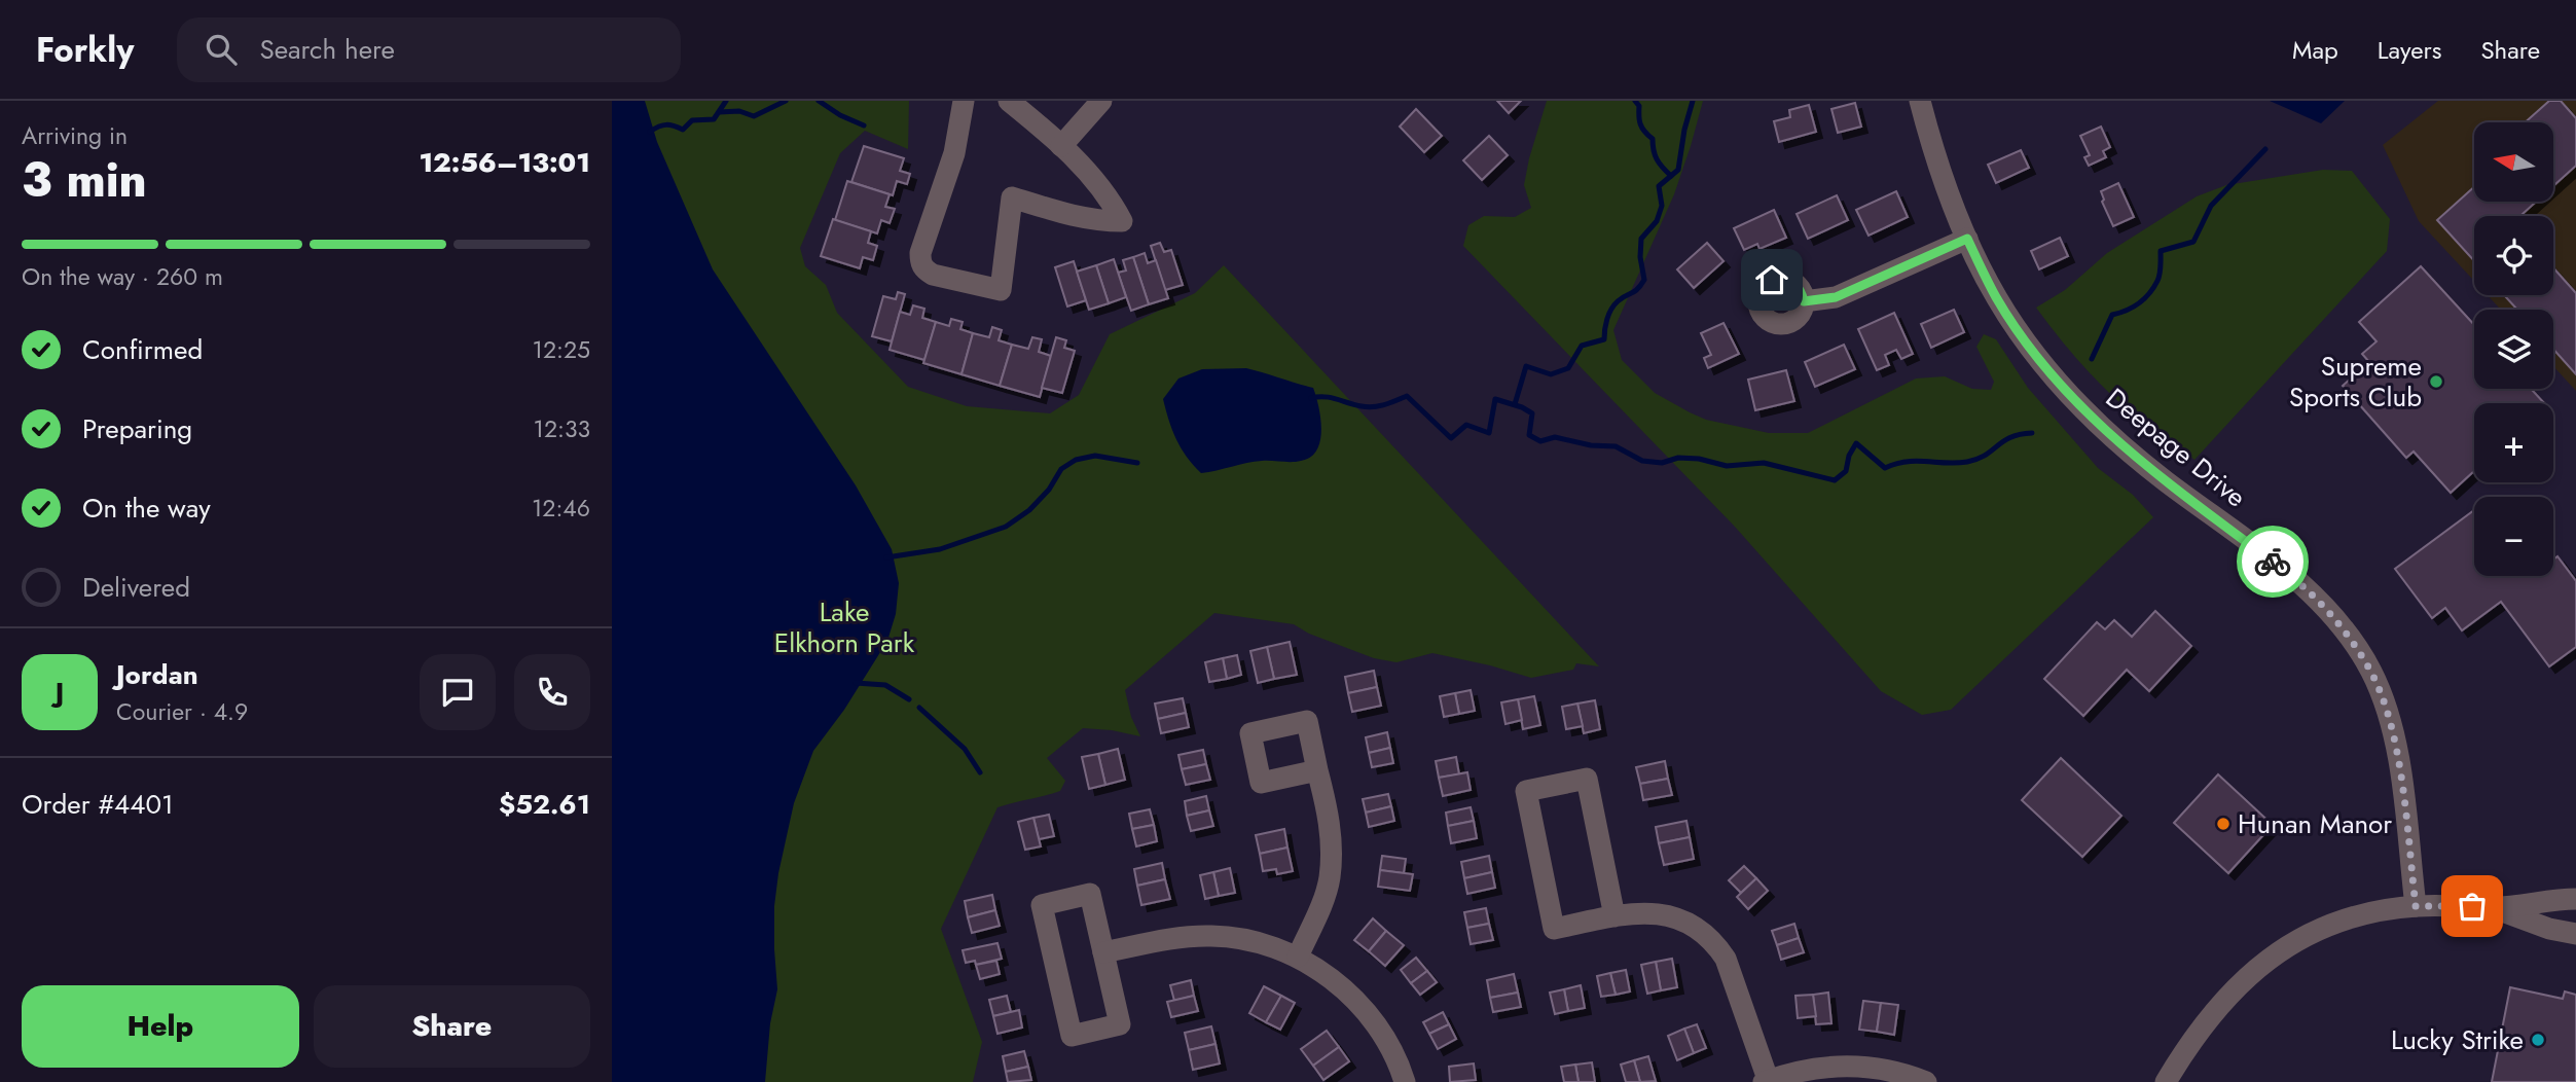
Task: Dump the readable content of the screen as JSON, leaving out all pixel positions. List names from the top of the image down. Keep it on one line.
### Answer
{"streets":{"street":["Deepage Drive"]},"parks":["Lake Elkhorn Park"],"places":["Supreme Sports Club","Hunan Manor","Lucky Strike"],"north":"left","page":{"header":"Forkly","search":"Search here","nav":["Map","Layers","Share"],"heading":["3 min","Arriving in","12:56–13:01"],"panel":["Jordan","Courier · 4.9","Order #4401","$52.61"],"map_buttons":["+","−"],"bar":"On the way · 260 m","list":[["Confirmed","12:25"],["Preparing","12:33"],["On the way","12:46"],"Delivered"],"round":"J","buttons":["Help","Share"]}}
